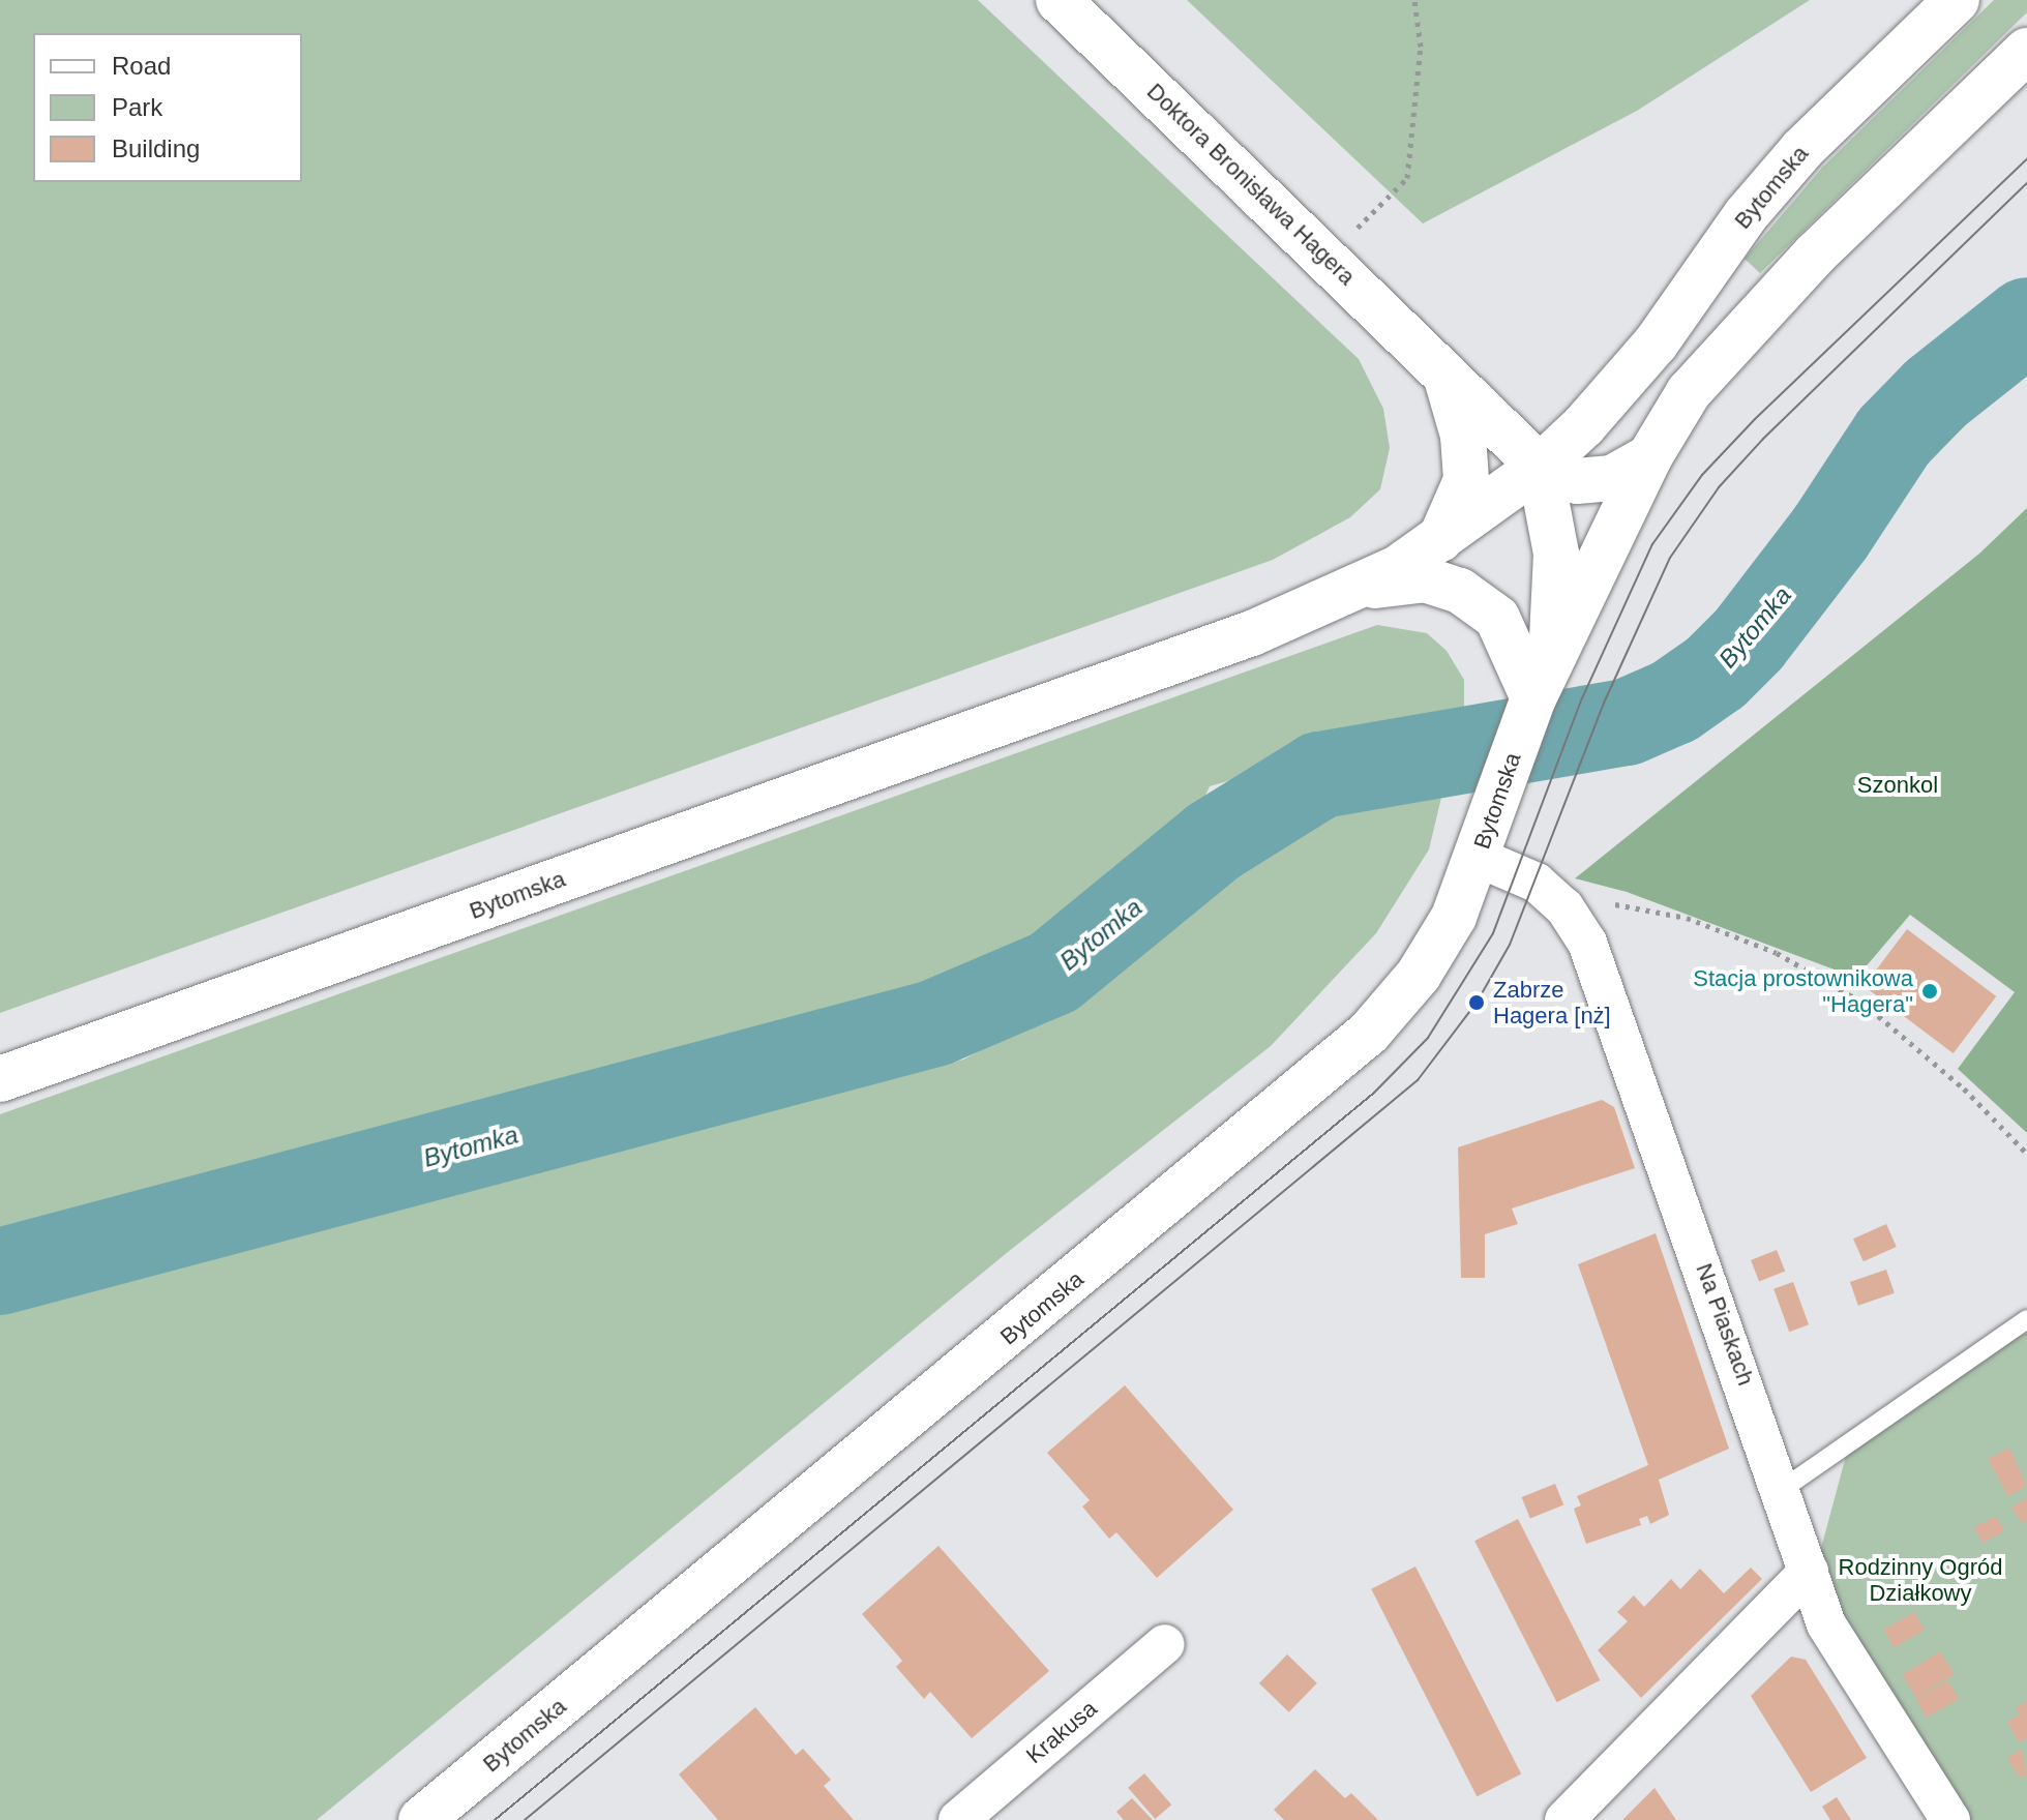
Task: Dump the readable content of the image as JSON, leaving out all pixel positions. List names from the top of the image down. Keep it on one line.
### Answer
{"streets":{"street":["Doktora Bronisława Hagera","Bytomska","Na Piaskach","Krakusa"]},"crossings":[["Doktora Bronisława Hagera","Bytomska"],["Bytomska","Na Piaskach"]],"water":["Bytomka"],"parks":["Szonkol","Rodzinny Ogród Działkowy"],"places":["Stacja prostownikowa \"Hagera\"","Zabrze Hagera [nż]"],"legend":["Road","Park","Building"]}
